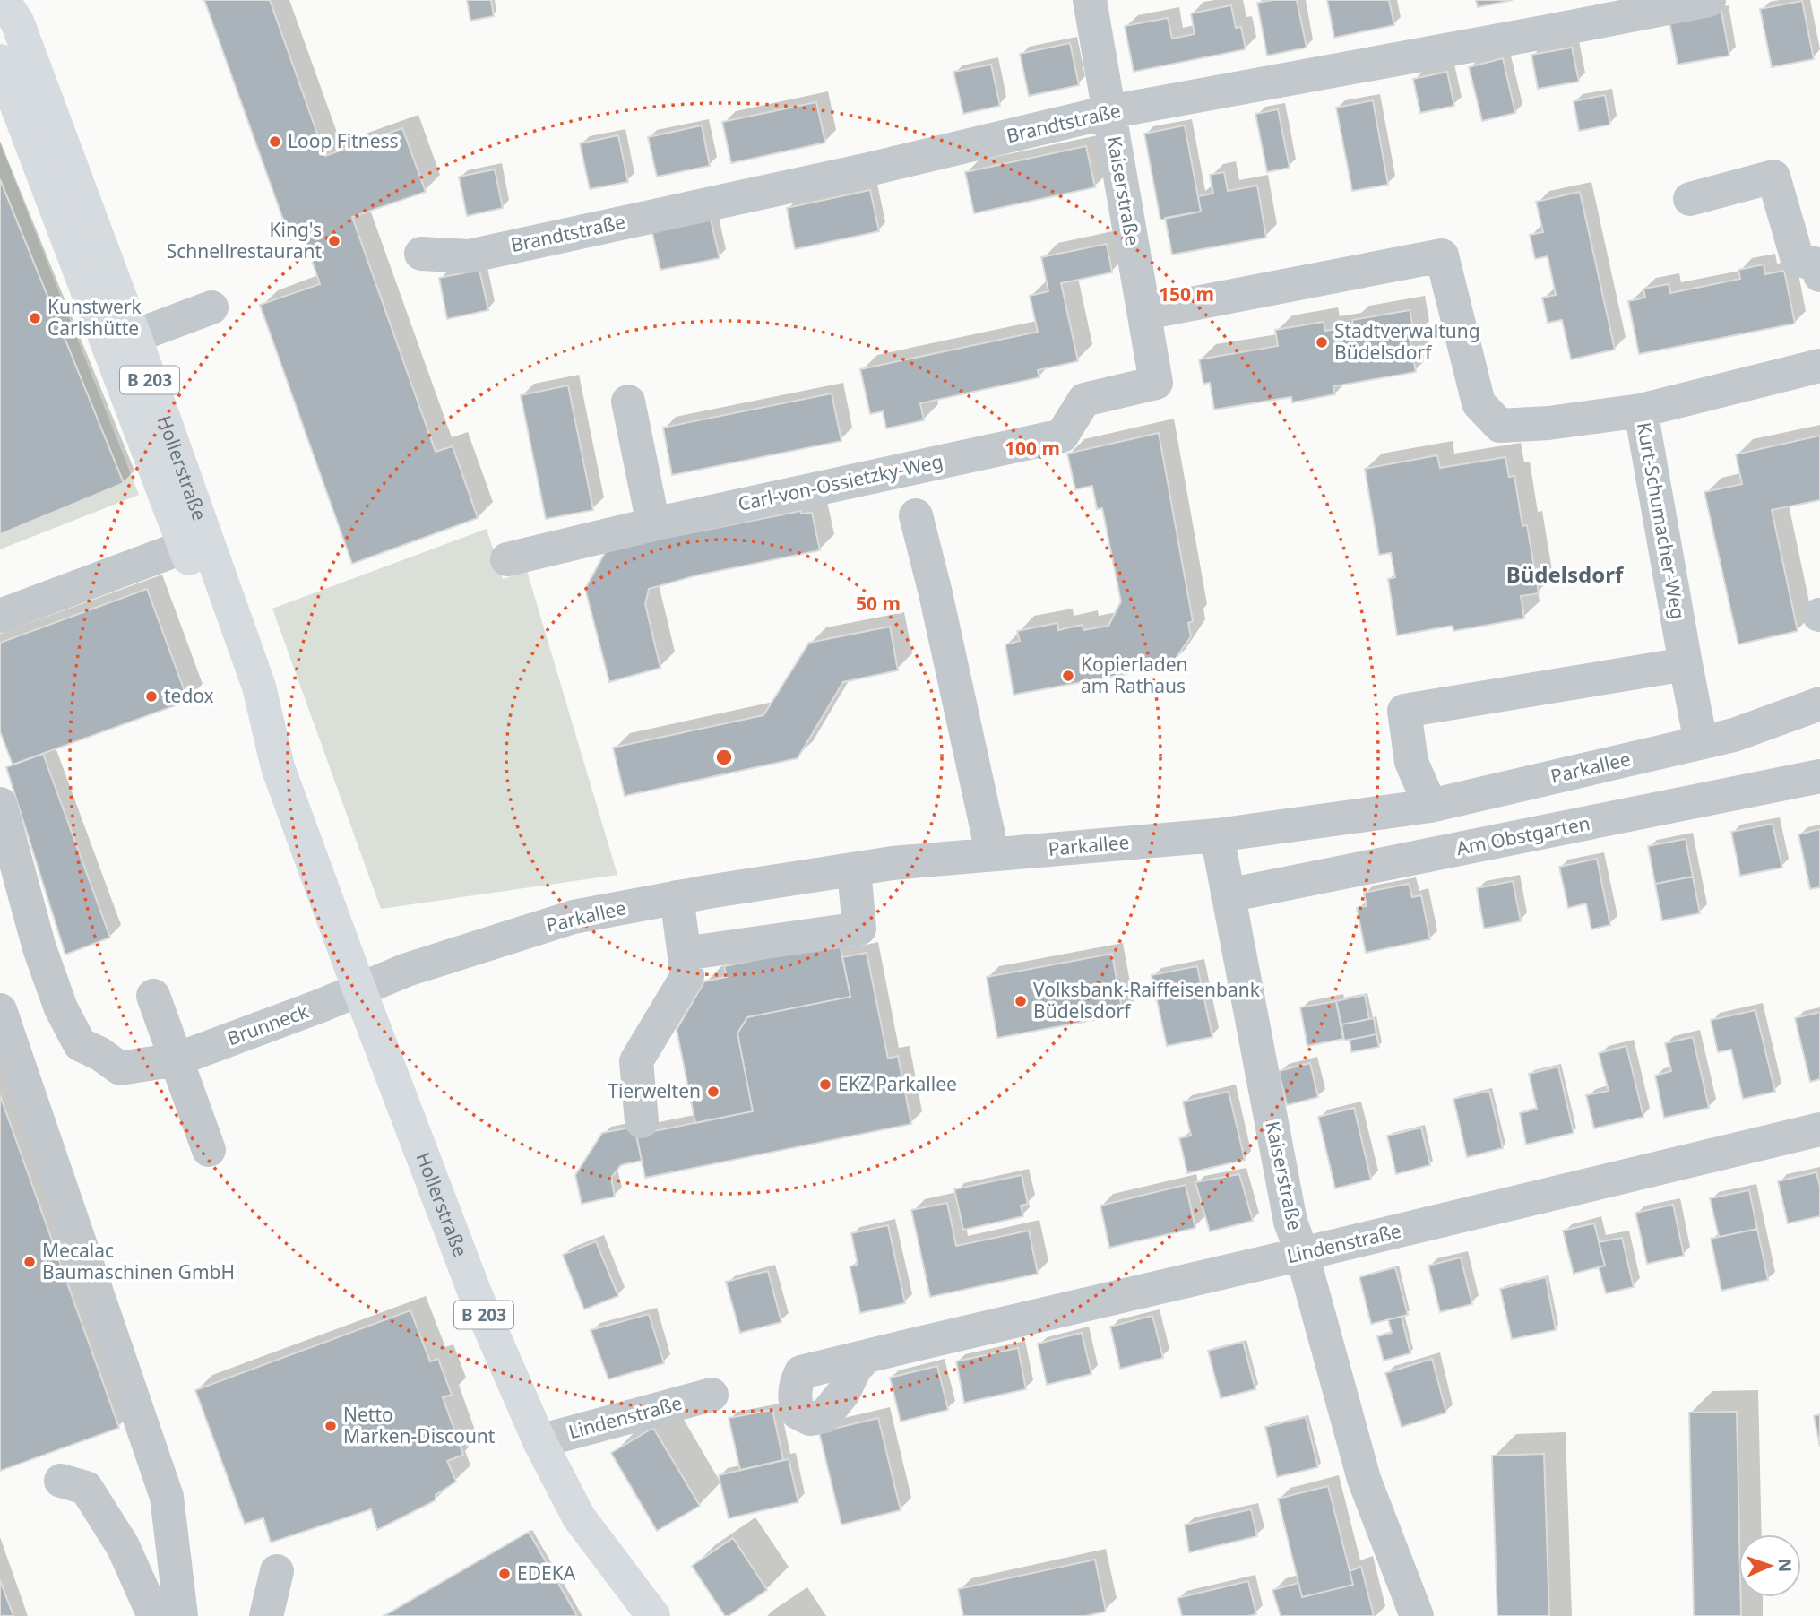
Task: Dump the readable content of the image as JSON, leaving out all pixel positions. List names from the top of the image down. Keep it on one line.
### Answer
{"streets":{"main road":["B 203","Hollerstraße"],"street":["Brandtstraße","Kaiserstraße","Carl-von-Ossietzky-Weg","Kurt-Schumacher-Weg","Parkallee","Am Obstgarten","Brunneck","Lindenstraße"]},"crossings":[["Brandtstraße","Kaiserstraße"],["Kaiserstraße","Carl-von-Ossietzky-Weg"],["Kaiserstraße","Parkallee"],["Kaiserstraße","Am Obstgarten"],["Kaiserstraße","Lindenstraße"],["Hollerstraße","Parkallee"],["Hollerstraße","Brunneck"],["Hollerstraße","Lindenstraße"],["Kurt-Schumacher-Weg","Parkallee"],["Parkallee","Brunneck"]],"districts":["Büdelsdorf"],"places":["Loop Fitness","King's Schnellrestaurant","Kunstwerk Carlshütte","Stadtverwaltung Büdelsdorf","Kopierladen am Rathaus","tedox","Volksbank-Raiffeisenbank Büdelsdorf","EKZ Parkallee","Tierwelten","Mecalac Baumaschinen GmbH","Netto Marken-Discount","EDEKA"],"north":"right","rings":["150 m","100 m","50 m"]}
